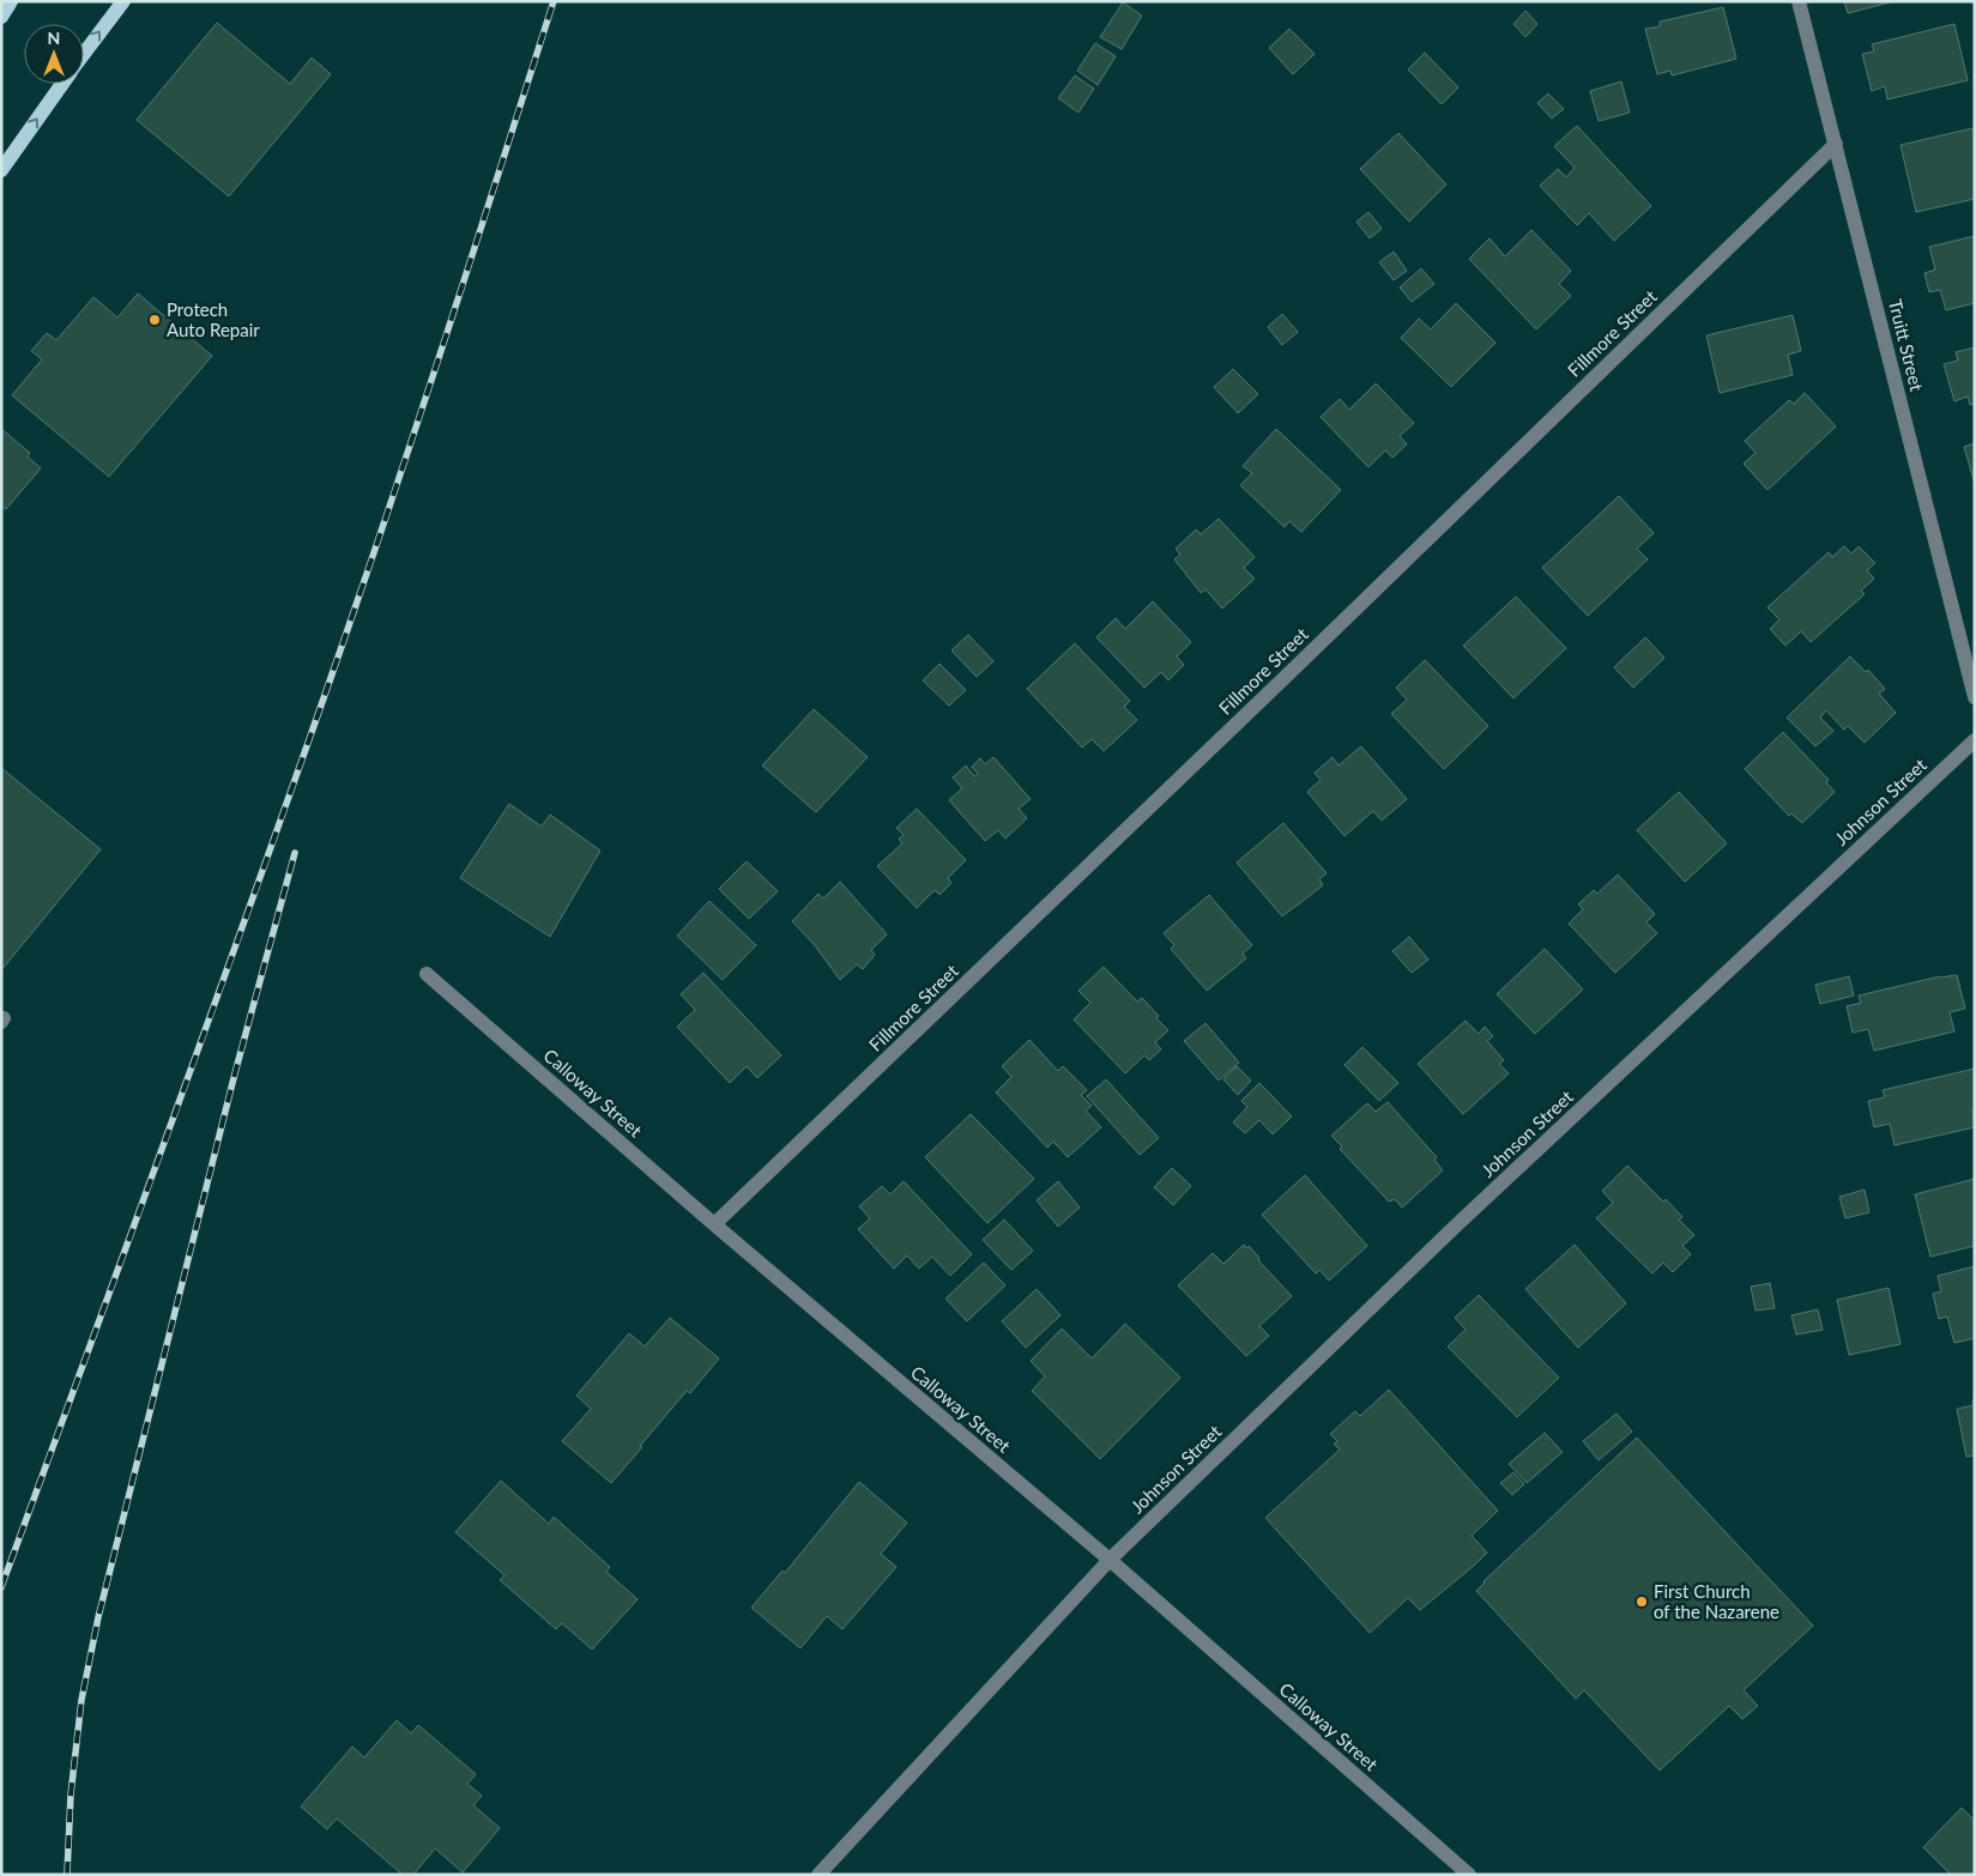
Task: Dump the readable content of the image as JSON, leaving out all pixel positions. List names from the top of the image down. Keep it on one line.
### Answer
{"streets":{"street":["Fillmore Street","Truitt Street","Johnson Street","Calloway Street"]},"crossings":[["Fillmore Street","Truitt Street"],["Fillmore Street","Calloway Street"],["Johnson Street","Calloway Street"]],"places":["Protech Auto Repair","First Church of the Nazarene"],"north":"top"}
